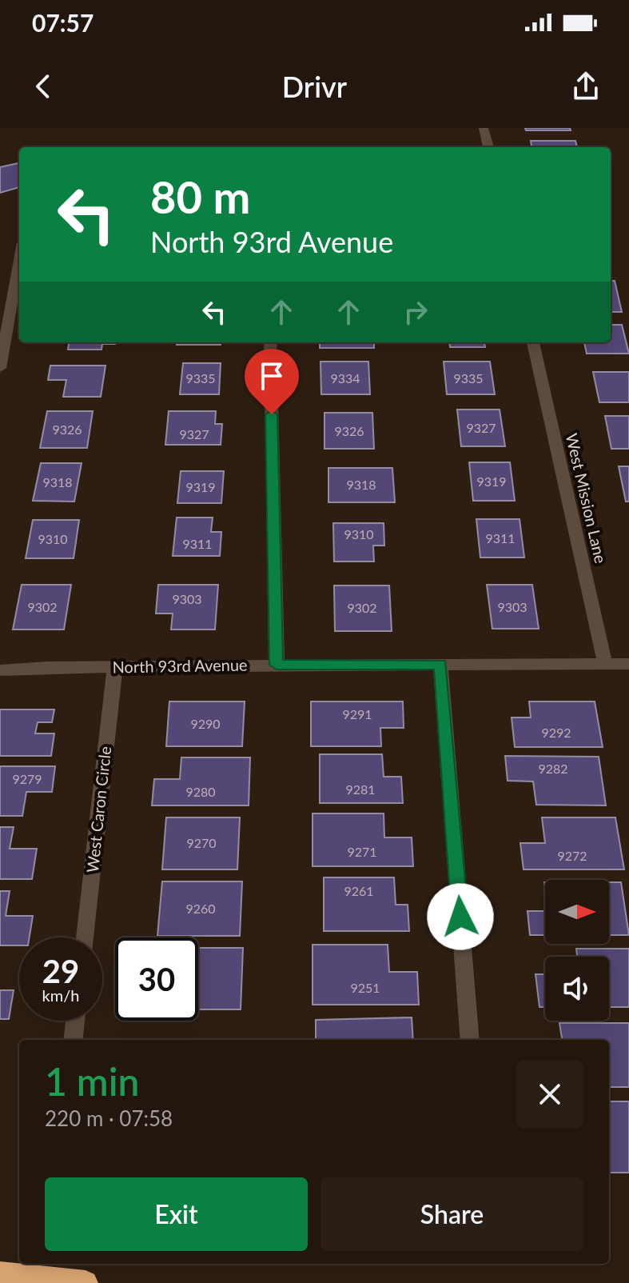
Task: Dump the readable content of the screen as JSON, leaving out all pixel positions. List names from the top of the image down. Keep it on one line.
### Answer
{"streets":{"street":["West Mission Lane","North 93rd Avenue","West Caron Circle"]},"crossings":[["West Mission Lane","North 93rd Avenue"],["North 93rd Avenue","West Caron Circle"]],"house_numbers":["9335","9334","9335","9327","9326","9326","9327","9319","9318","9318","9319","9310","9311","9310","9311","9303","9302","9303","9302","9291","9290","9292","9282","9279","9281","9280","9270","9271","9272","9261","9260","9251"],"north":"right","page":{"status":"07:57","header":"Drivr","turn":["80 m","North 93rd Avenue"],"speed":"29 km/h","limit":"30","heading":["1 min","220 m · 07:58"],"buttons":["Exit","Share"]}}
